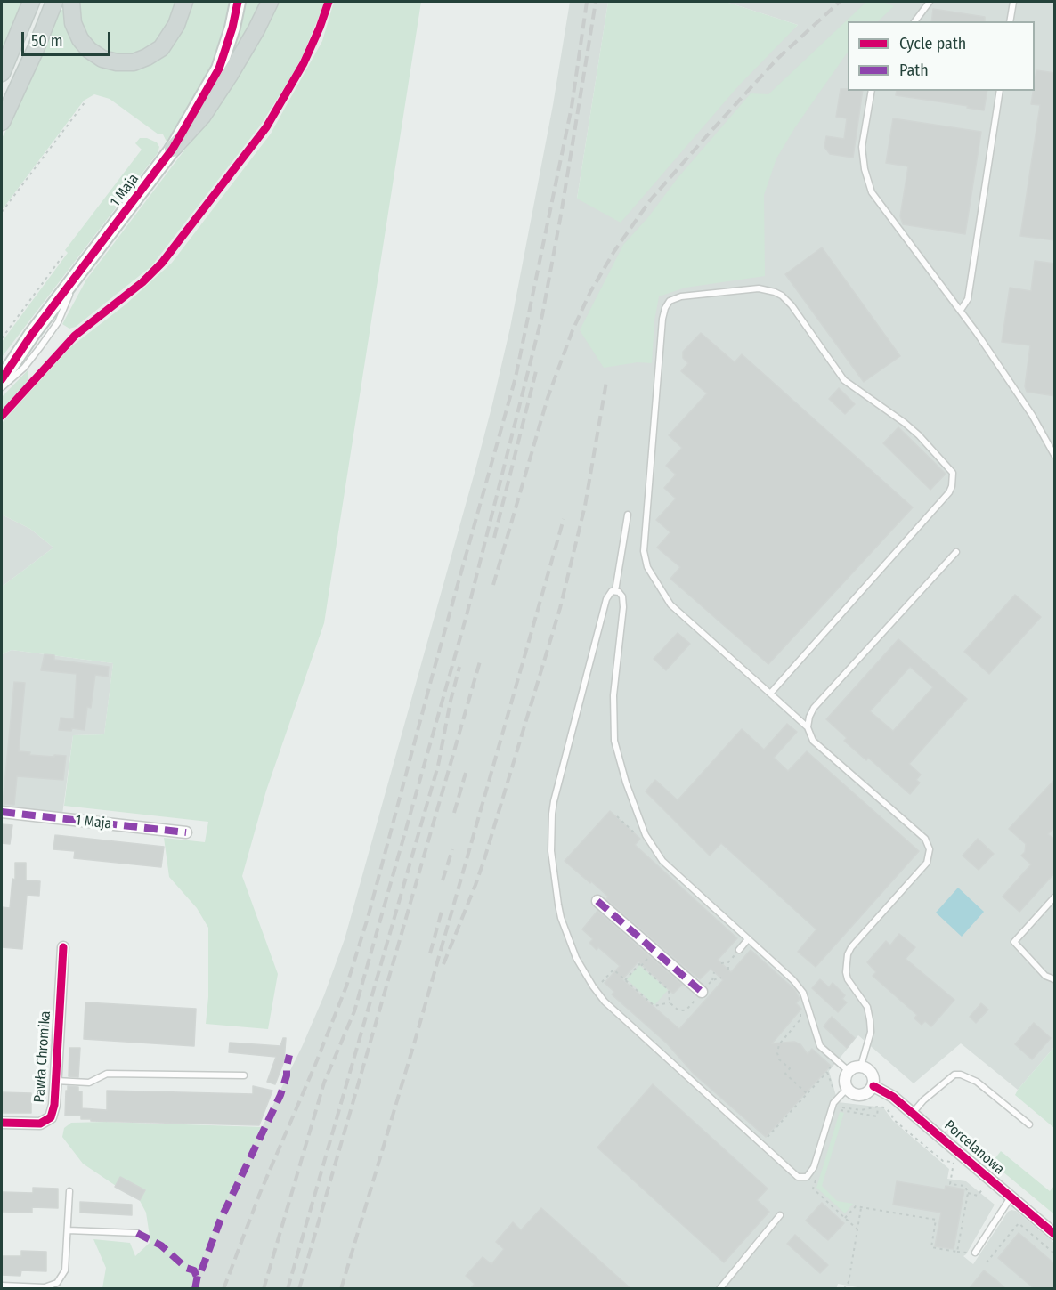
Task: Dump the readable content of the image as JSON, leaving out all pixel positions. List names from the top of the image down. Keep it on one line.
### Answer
{"streets":{"street":["1 Maja","Pawła Chromika","Porcelanowa"]},"legend":["Cycle path","Path"],"scale_bar":"50 m"}
